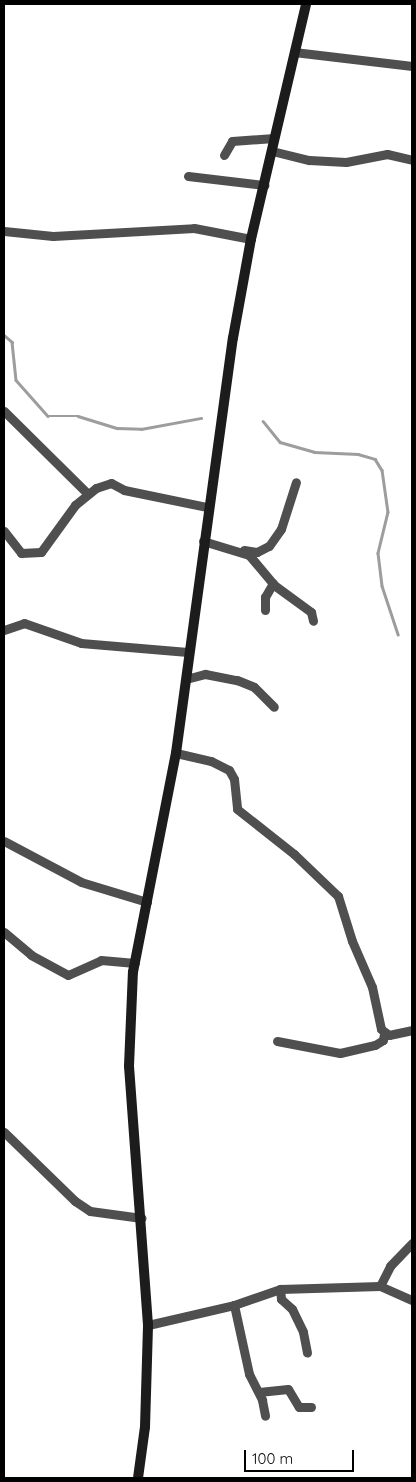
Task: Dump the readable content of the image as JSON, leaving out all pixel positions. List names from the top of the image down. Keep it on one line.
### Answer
{"scale_bar":"100 m"}
